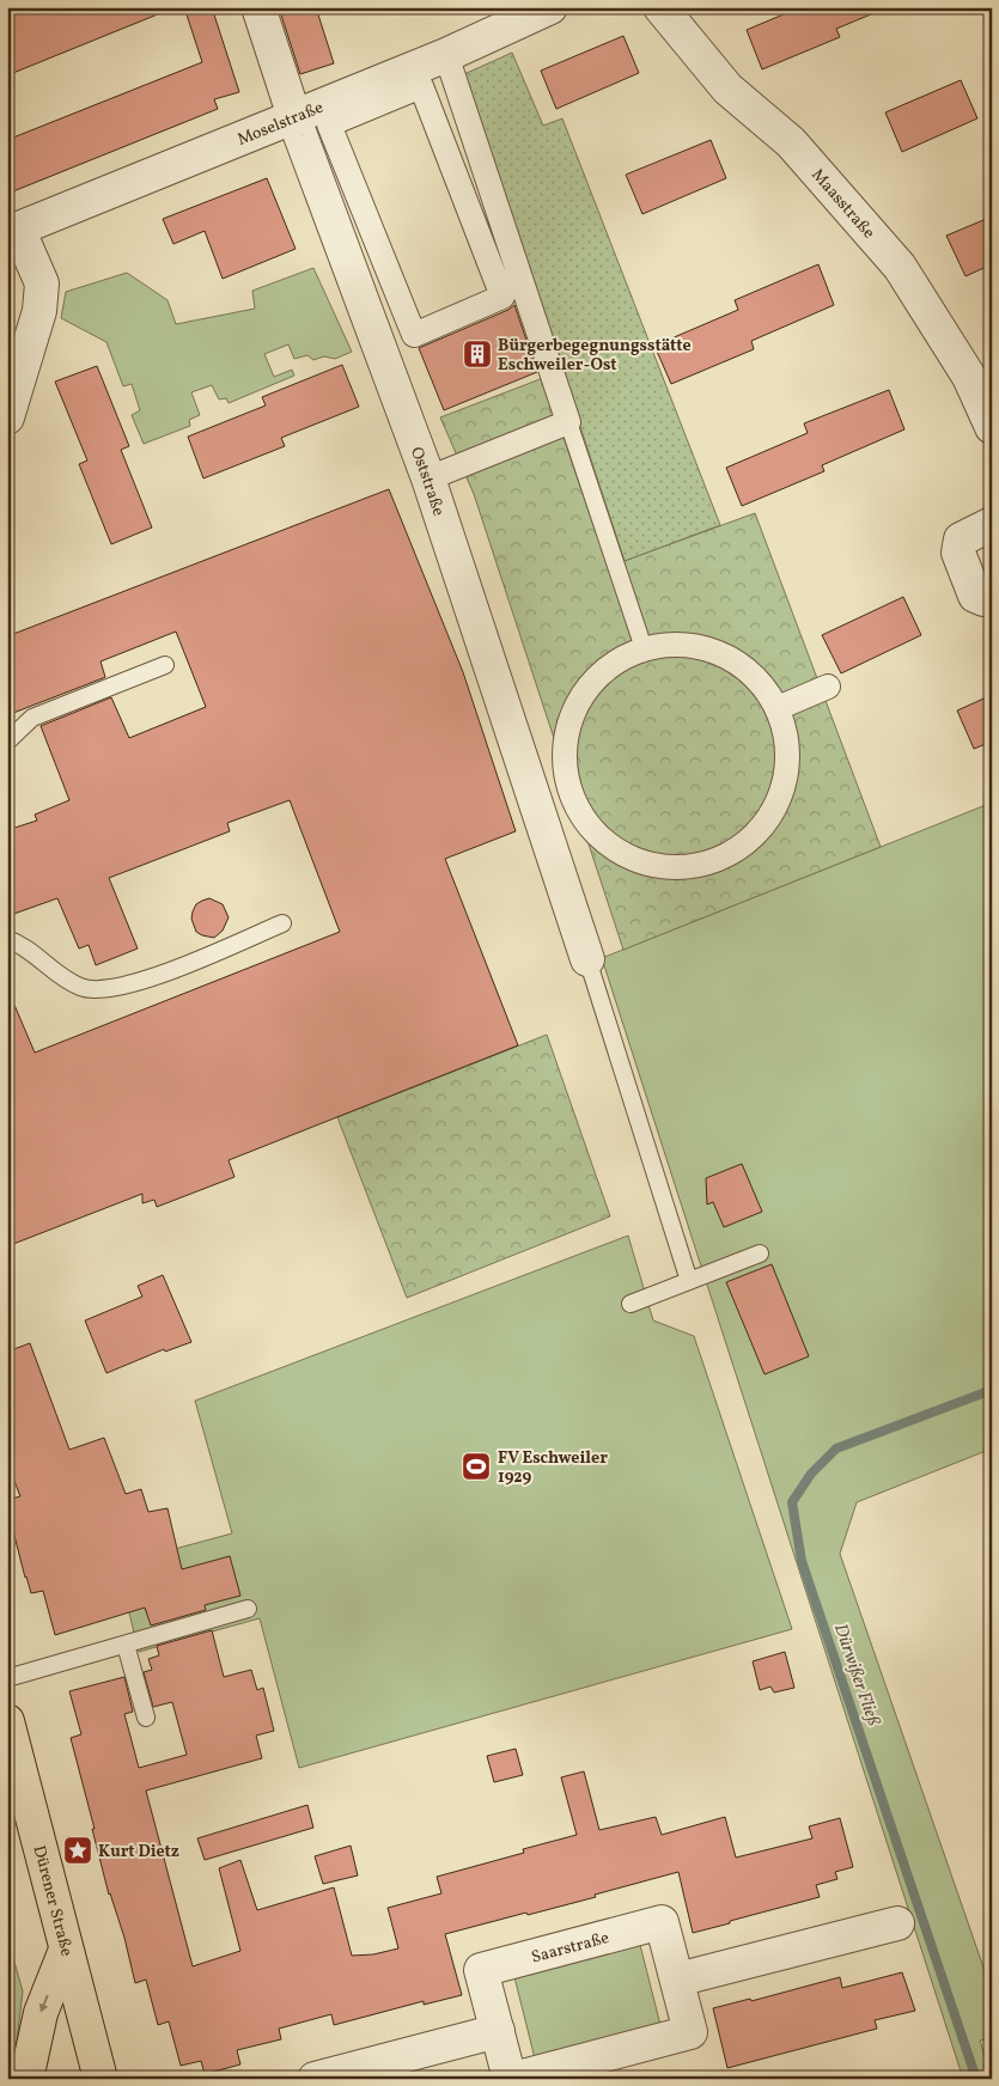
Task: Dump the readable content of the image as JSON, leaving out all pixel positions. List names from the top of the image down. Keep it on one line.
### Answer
{"streets":{"main road":["Dürener Straße"],"street":["Moselstraße","Maasstraße","Oststraße","Saarstraße"]},"crossings":[["Moselstraße","Oststraße"]],"water":["Dürwißer Fließ"],"places":{"building":["Bürgerbegegnungsstätte Eschweiler-Ost"],"sports":["FV Eschweiler 1929"],"place":["Kurt Dietz"]}}
